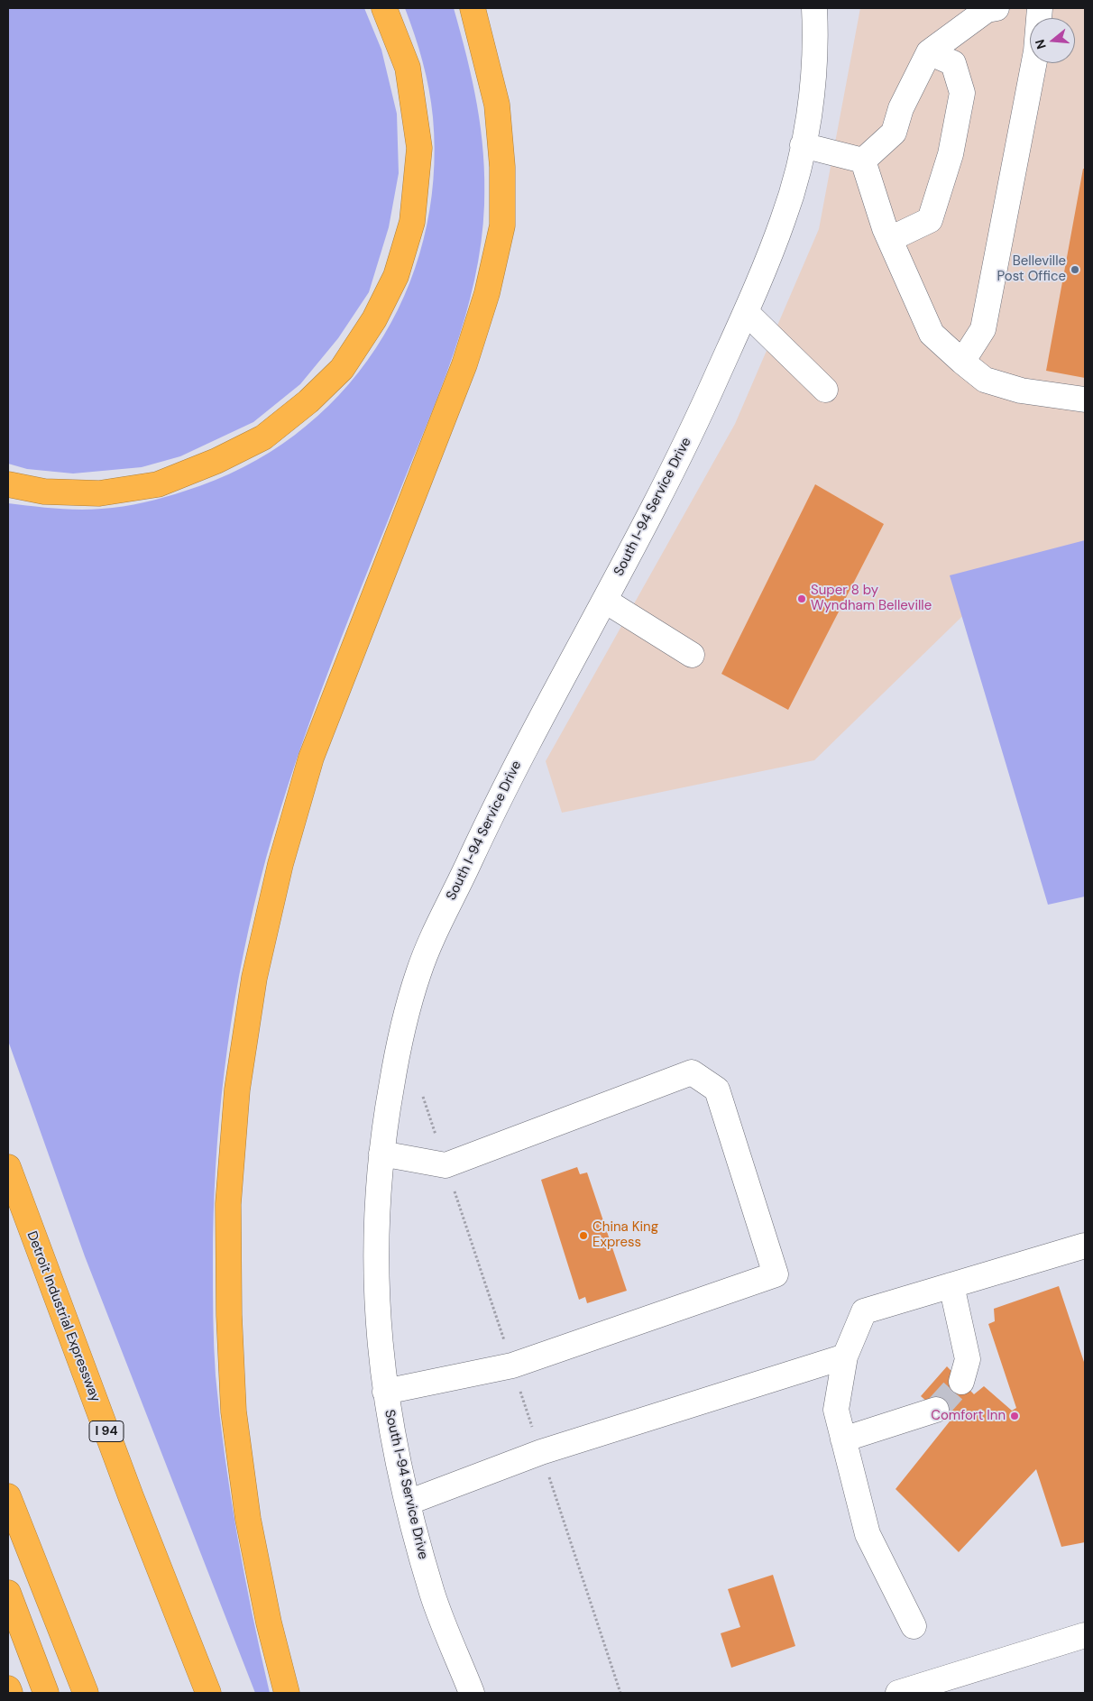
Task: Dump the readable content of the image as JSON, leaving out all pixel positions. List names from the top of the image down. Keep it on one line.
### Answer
{"streets":{"highway":["Detroit Industrial Expressway","I 94"],"street":["South I-94 Service Drive"]},"places":["Belleville Post Office","Super 8 by Wyndham Belleville","China King Express","Comfort Inn"],"north":"left"}
